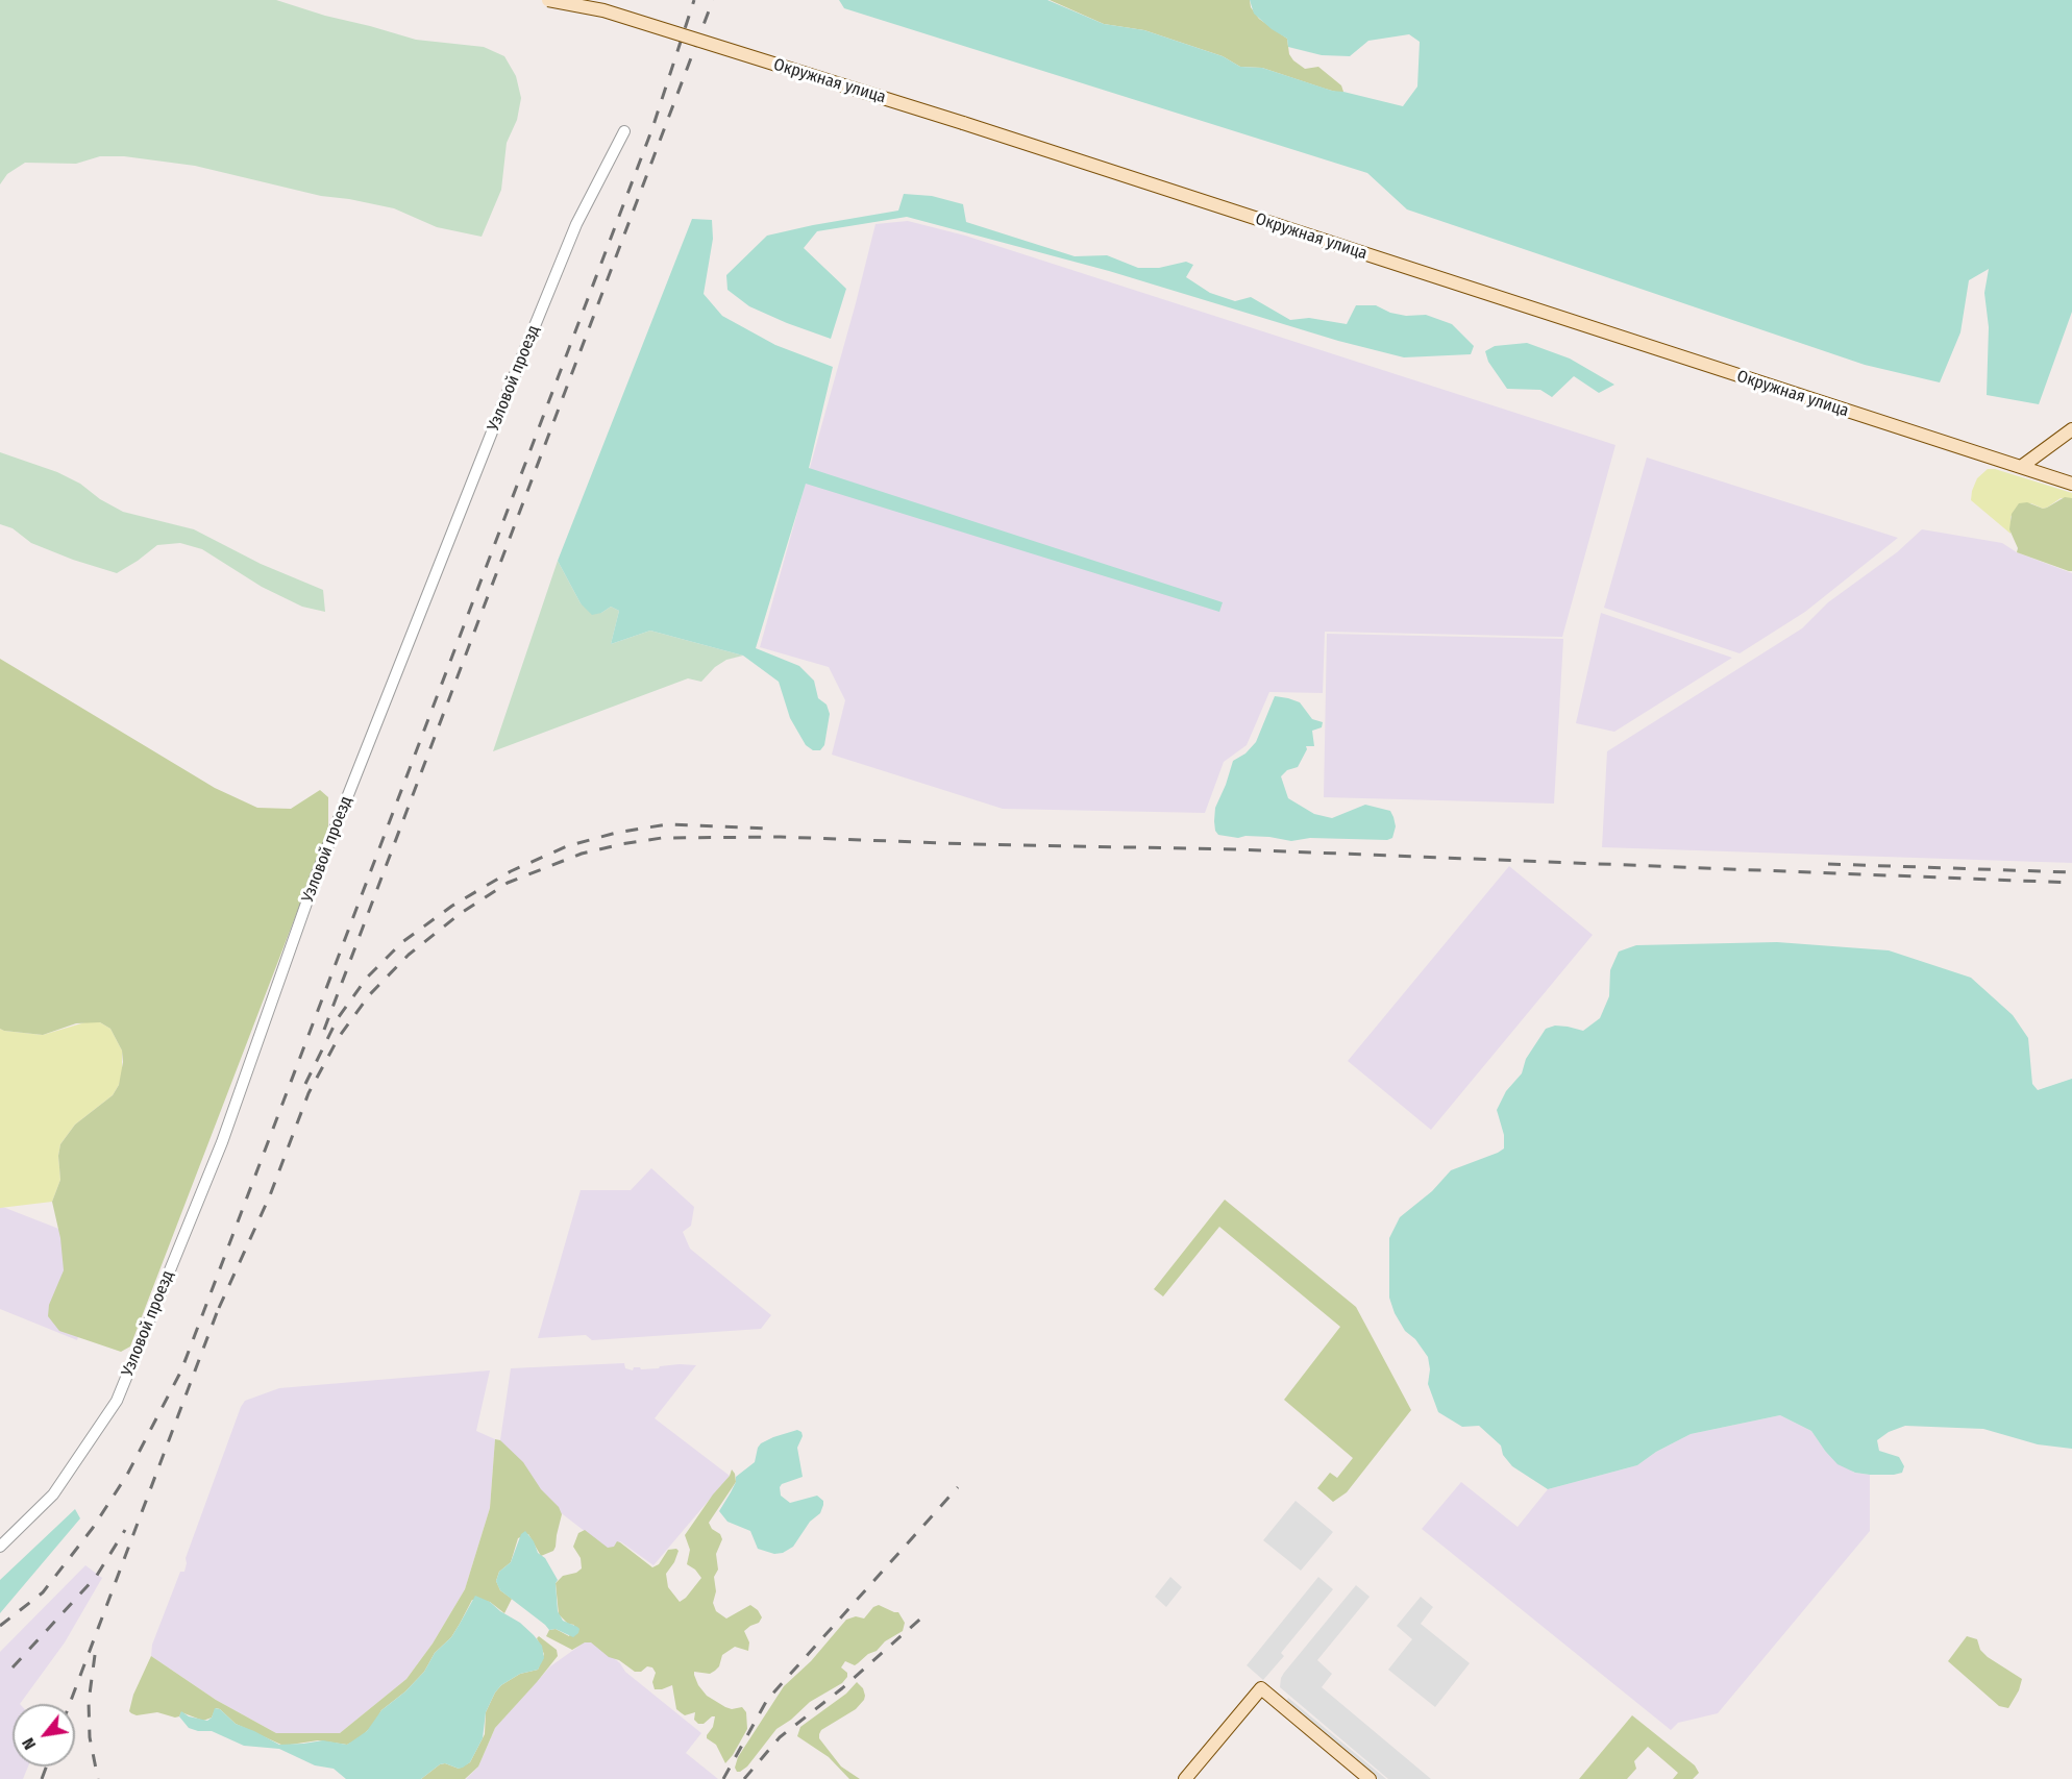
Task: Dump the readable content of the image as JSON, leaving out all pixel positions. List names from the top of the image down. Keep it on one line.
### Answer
{"streets":{"main road":["Окружная улица"],"street":["Узловой проезд"]},"north":"bottom left"}
